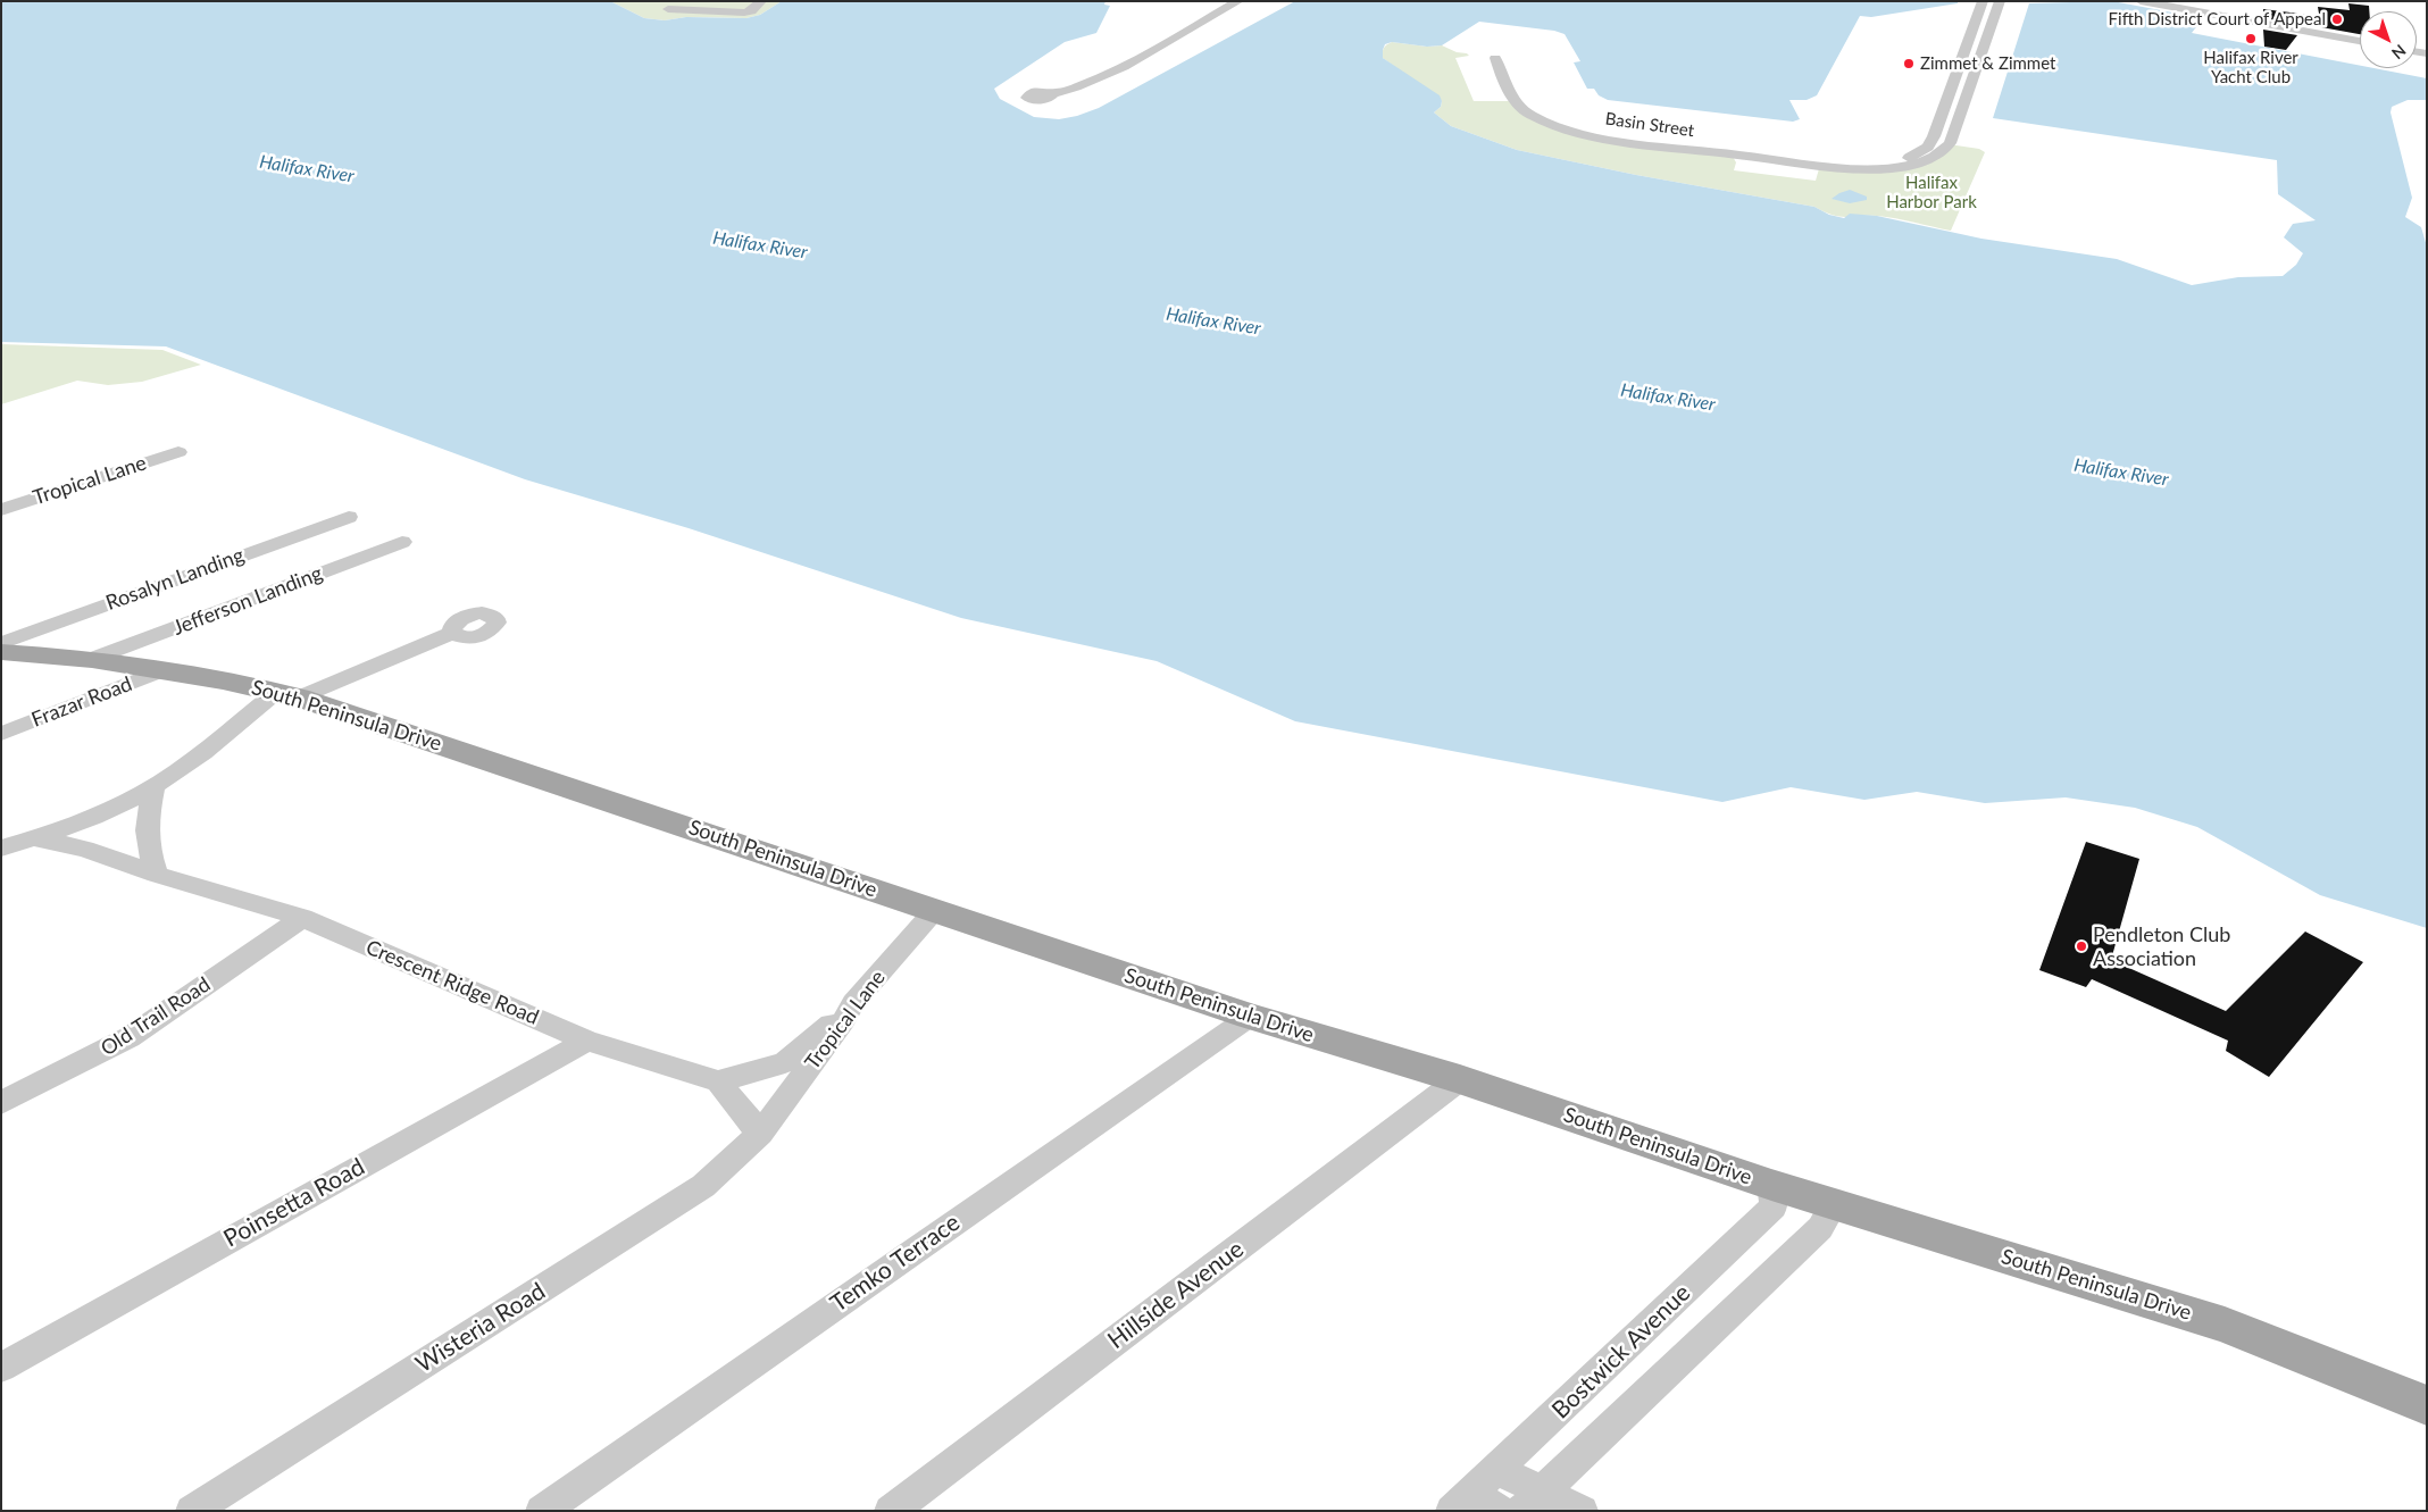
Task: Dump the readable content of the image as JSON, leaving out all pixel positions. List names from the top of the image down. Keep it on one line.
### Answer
{"streets":{"main road":["South Peninsula Drive"],"street":["Basin Street","Tropical Lane","Rosalyn Landing","Jefferson Landing","Frazar Road","Crescent Ridge Road","Old Trail Road","Poinsetta Road","Temko Terrace","Hillside Avenue","Wisteria Road","Bostwick Avenue"]},"crossings":[["Tropical Lane","South Peninsula Drive"],["Tropical Lane","Wisteria Road"],["Jefferson Landing","South Peninsula Drive"],["Frazar Road","South Peninsula Drive"],["South Peninsula Drive","Temko Terrace"],["South Peninsula Drive","Hillside Avenue"],["South Peninsula Drive","Bostwick Avenue"],["Crescent Ridge Road","Old Trail Road"],["Crescent Ridge Road","Poinsetta Road"]],"water":["Halifax River"],"parks":["Halifax Harbor Park"],"places":["Fifth District Court of Appeal","Halifax River Yacht Club","Zimmet & Zimmet","Pendleton Club Association"],"north":"bottom right"}
